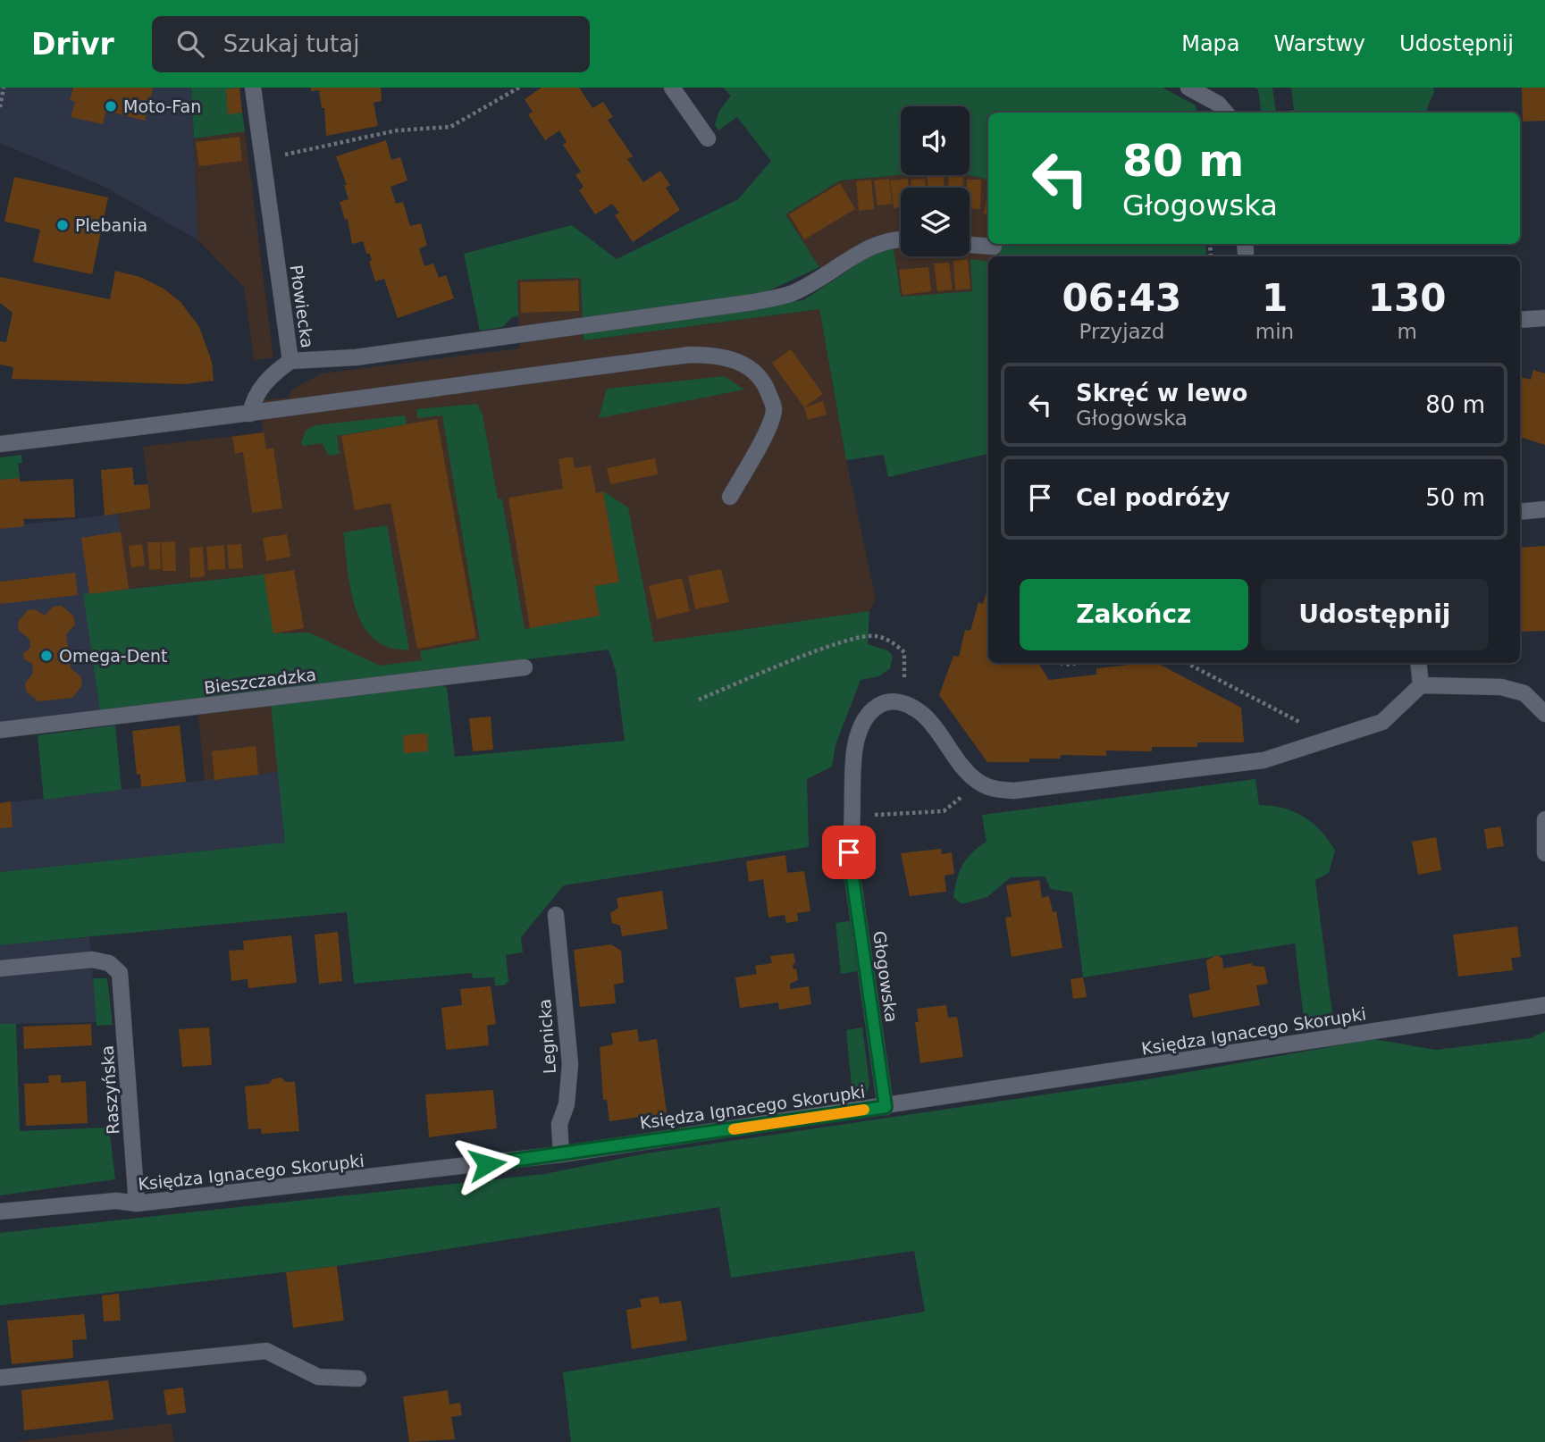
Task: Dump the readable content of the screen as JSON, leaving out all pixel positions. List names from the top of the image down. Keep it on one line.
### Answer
{"streets":{"street":["Płowiecka","Bieszczadzka","Głogowska","Księdza Ignacego Skorupki","Legnicka","Raszyńska"]},"crossings":[["Głogowska","Księdza Ignacego Skorupki"],["Księdza Ignacego Skorupki","Legnicka"],["Księdza Ignacego Skorupki","Raszyńska"]],"places":["Moto-Fan","Plebania","Omega-Dent"],"page":{"header":"Drivr","search":"Szukaj tutaj","nav":["Mapa","Warstwy","Udostępnij"],"turn":["80 m","Głogowska"],"eta":["06:43","Przyjazd","1","min","130","m"],"list":[{"name":"Skręć w lewo","note":"Głogowska","value":"80 m"},{"name":"Cel podróży","value":"50 m"}],"buttons":["Zakończ","Udostępnij"]}}
